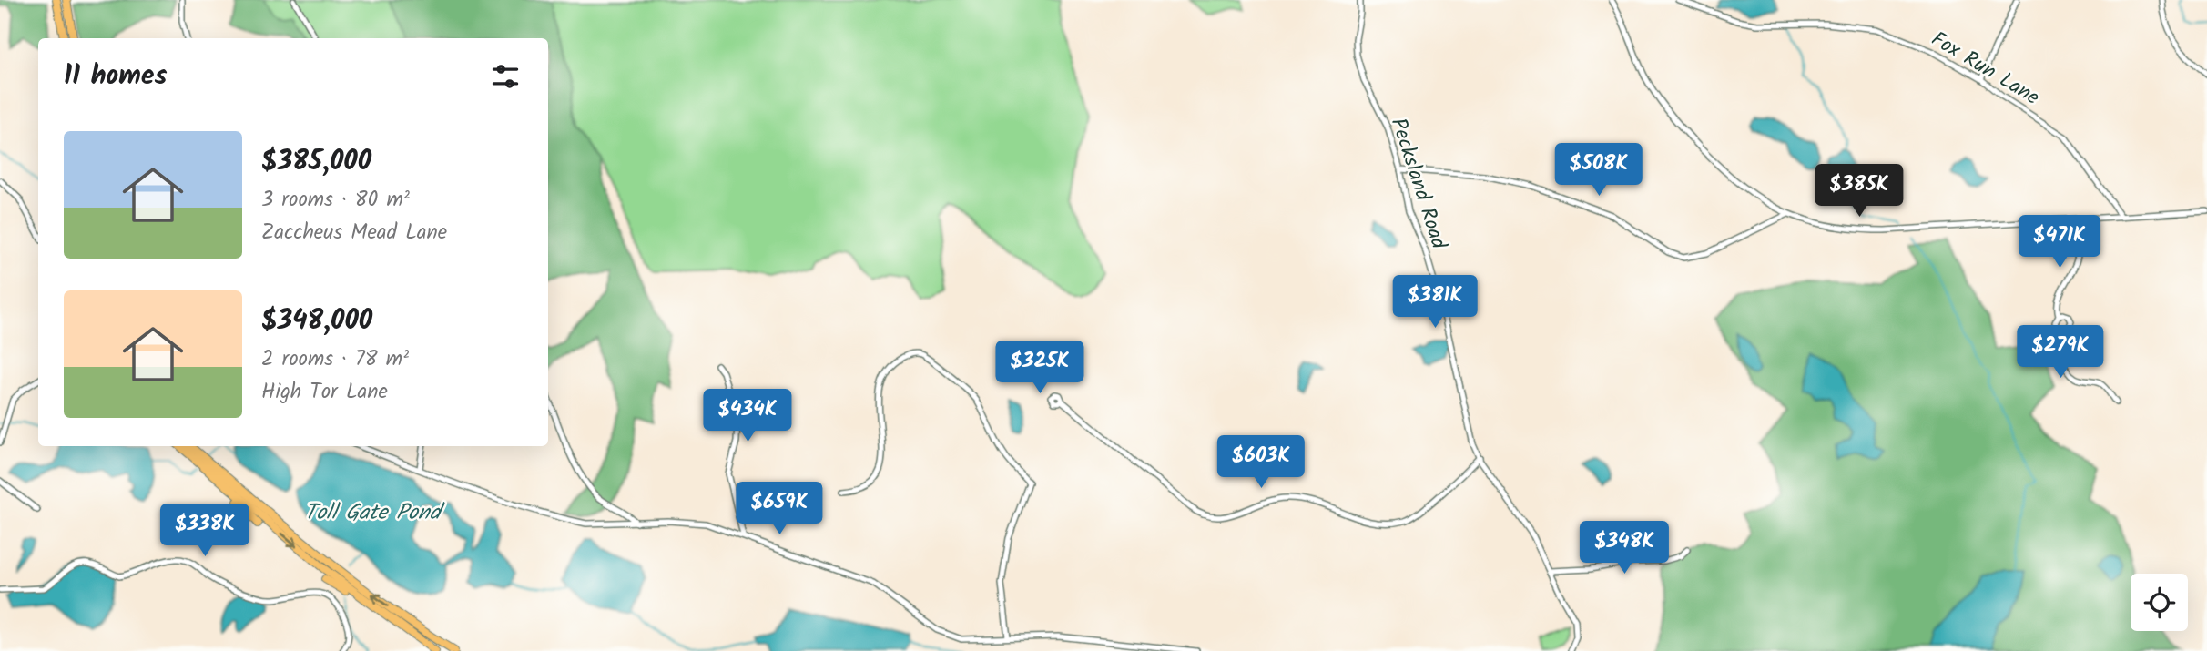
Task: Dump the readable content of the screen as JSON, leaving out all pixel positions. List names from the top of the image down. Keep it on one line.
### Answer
{"streets":{"street":["Fox Run Lane","Pecksland Road"]},"water":["Toll Gate Pond"],"page":{"heading":"11 homes","list":[{"name":"$385,000","note":"3 rooms · 80 m² · Zaccheus Mead Lane"},{"name":"$348,000","note":"2 rooms · 78 m² · High Tor Lane"}],"price":["$508K","$385K","$471K","$381K","$279K","$325K","$434K","$603K","$659K","$338K","$348K"]}}
